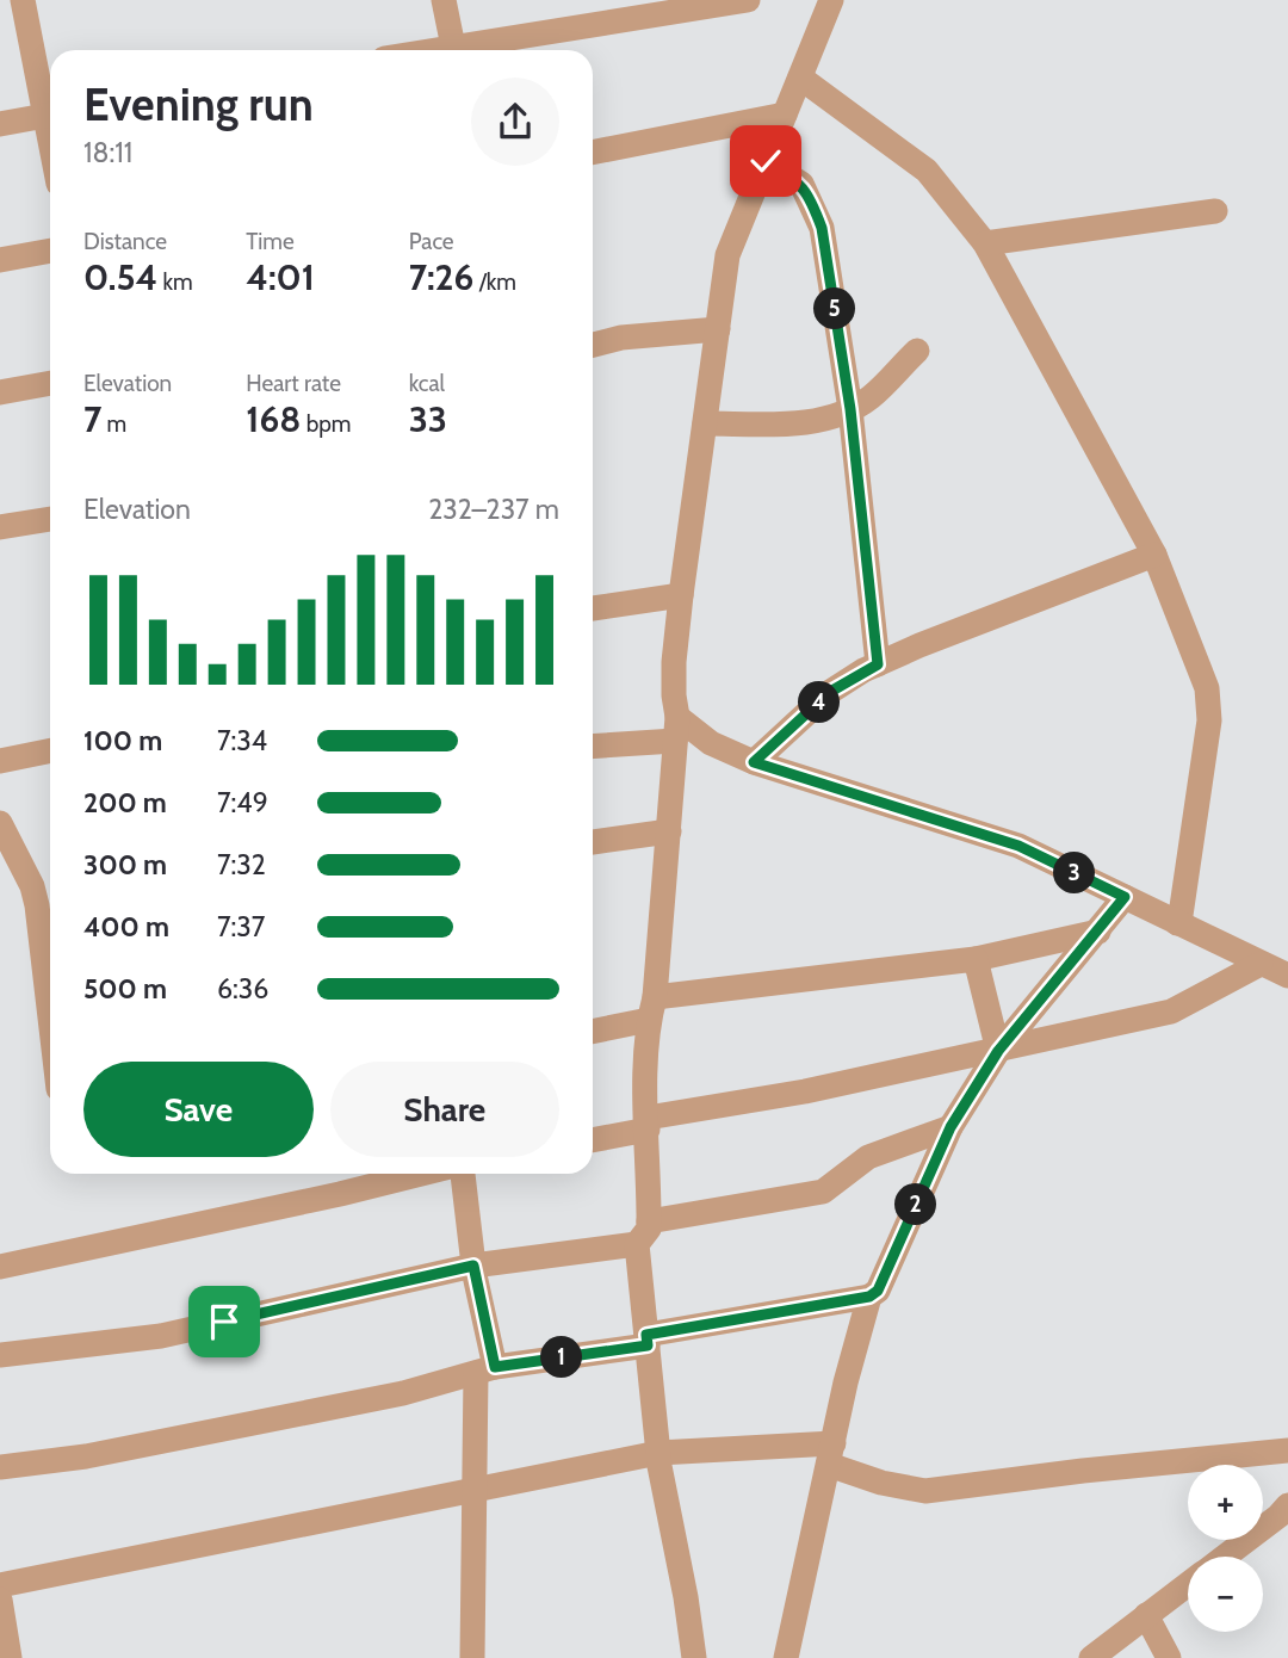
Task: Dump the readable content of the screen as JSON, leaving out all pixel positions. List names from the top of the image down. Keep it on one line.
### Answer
{"page":{"heading":["Evening run","18:11"],"stats":[["Distance","0.54 km"],["Time","4:01"],["Pace","7:26 /km"],["Elevation","7 m"],["Heart rate","168 bpm"],["kcal","33"]],"pins":["5","4","3","2","1"],"chart":["Elevation","232–237 m"],"list":[{"name":"100 m","note":"7:34"},{"name":"200 m","note":"7:49"},{"name":"300 m","note":"7:32"},{"name":"400 m","note":"7:37"},{"name":"500 m","note":"6:36"}],"buttons":["Save","Share"],"map_buttons":["+","−"]}}
